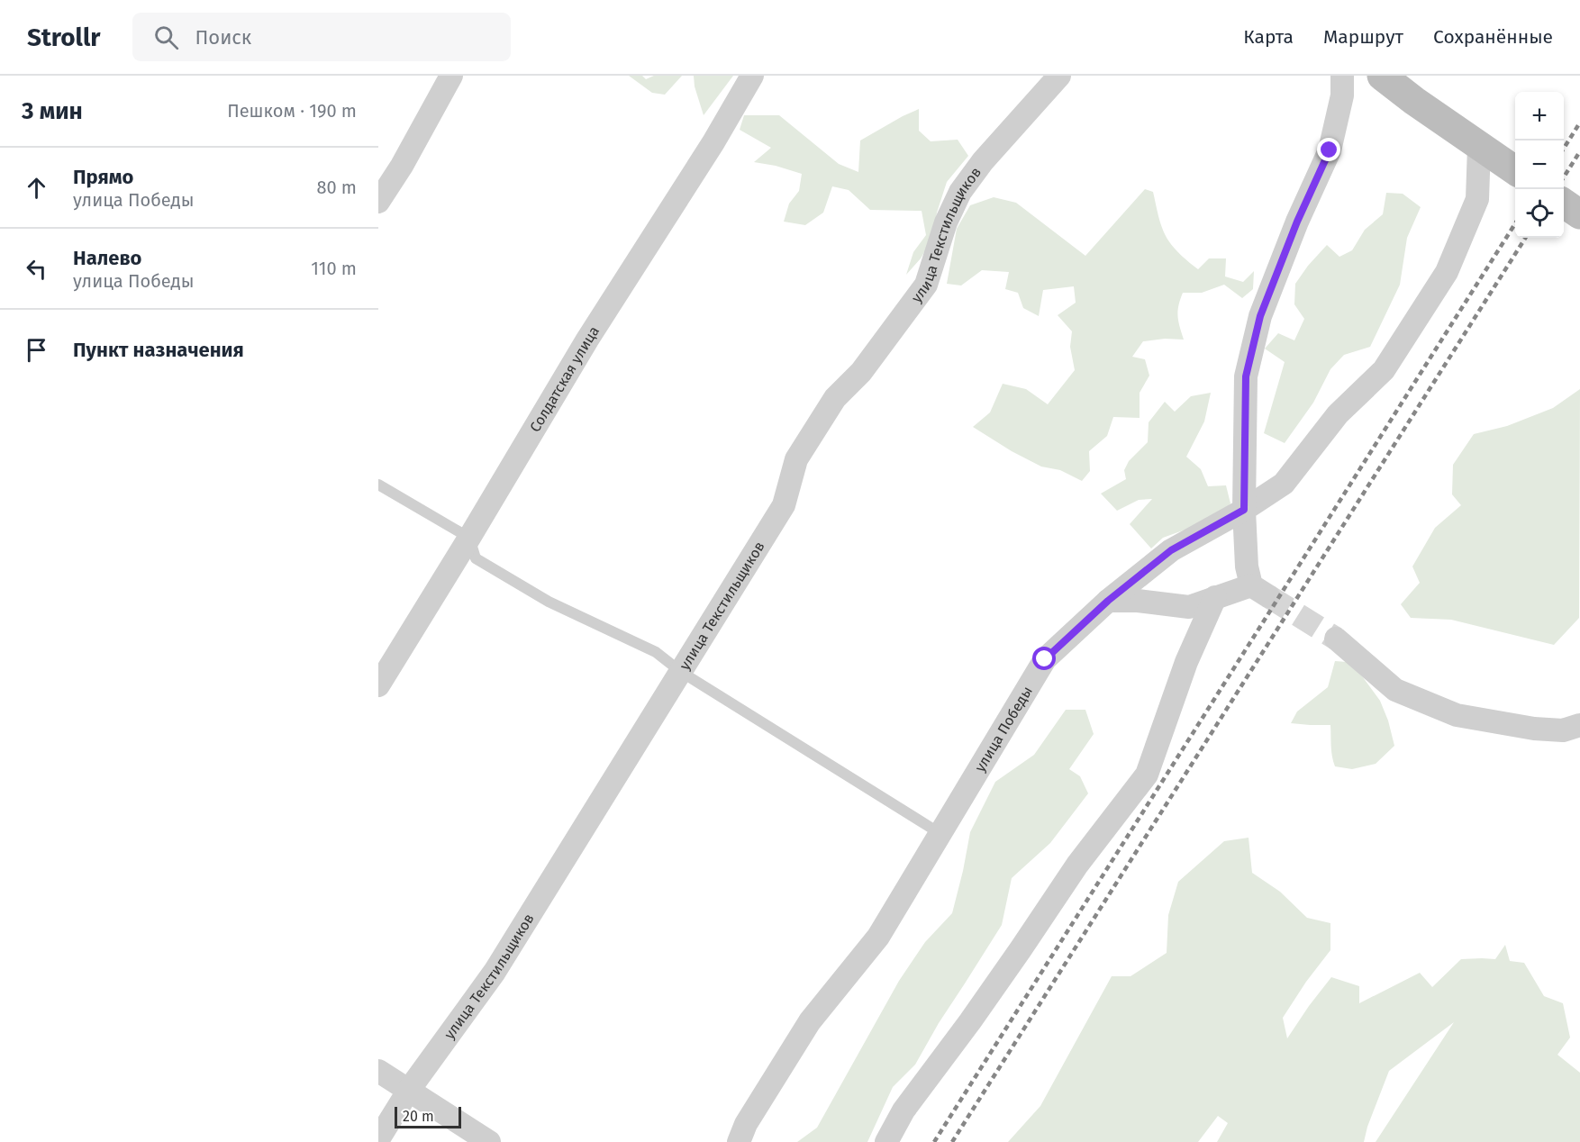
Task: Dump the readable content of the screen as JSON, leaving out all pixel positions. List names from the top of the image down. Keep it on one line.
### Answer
{"streets":{"street":["улица Текстильщиков","Солдатская улица","улица Победы"]},"scale_bar":"20 m","page":{"header":"Strollr","search":"Поиск","nav":["Карта","Маршрут","Сохранённые"],"heading":["3 мин","Пешком · 190 m"],"map_buttons":["+","−"],"list":[["Прямо","улица Победы","80 m"],["Налево","улица Победы","110 m"],"Пункт назначения"],"scale":"20 m"}}
